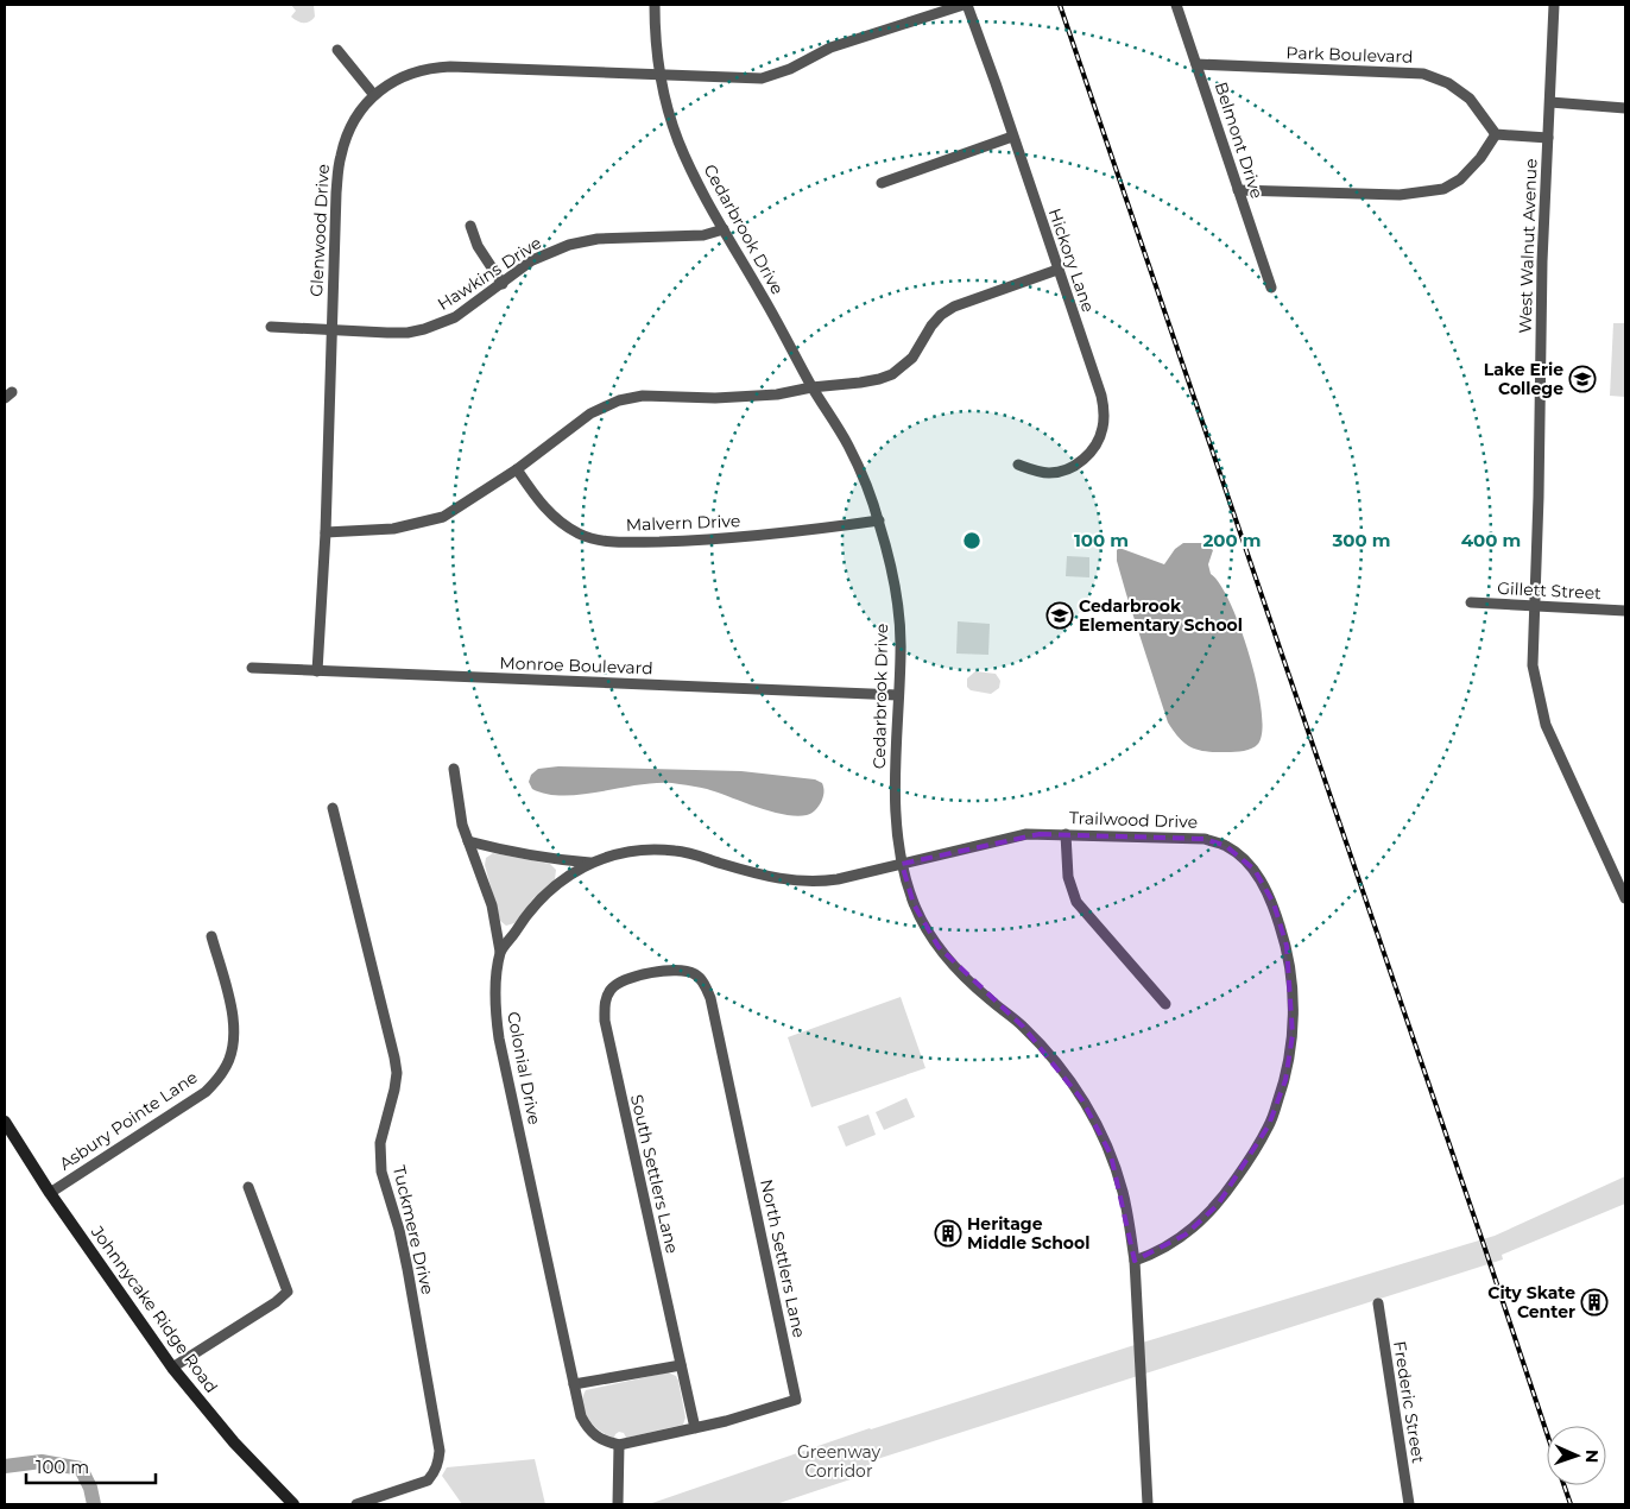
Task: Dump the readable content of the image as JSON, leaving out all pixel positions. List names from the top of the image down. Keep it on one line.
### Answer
{"streets":{"main road":["Johnnycake Ridge Road"],"street":["Park Boulevard","Belmont Drive","Cedarbrook Drive","Glenwood Drive","West Walnut Avenue","Hickory Lane","Hawkins Drive","Malvern Drive","Gillett Street","Monroe Boulevard","Trailwood Drive","Colonial Drive","Asbury Pointe Lane","South Settlers Lane","Tuckmere Drive","North Settlers Lane","Frederic Street"]},"crossings":[["Park Boulevard","Belmont Drive"],["Cedarbrook Drive","Glenwood Drive"],["Cedarbrook Drive","Hickory Lane"],["Cedarbrook Drive","Hawkins Drive"],["Cedarbrook Drive","Malvern Drive"],["Cedarbrook Drive","Monroe Boulevard"],["Cedarbrook Drive","Trailwood Drive"],["Glenwood Drive","Hickory Lane"],["Glenwood Drive","Hawkins Drive"],["Glenwood Drive","Monroe Boulevard"],["West Walnut Avenue","Gillett Street"],["Colonial Drive","North Settlers Lane"],["Asbury Pointe Lane","Johnnycake Ridge Road"],["South Settlers Lane","North Settlers Lane"]],"parks":["Greenway Corridor"],"places":{"school or university":["Lake Erie College","Cedarbrook Elementary School"],"building":["Heritage Middle School","City Skate Center"]},"scale_bar":"100 m","north":"right","rings":["100 m","200 m","300 m","400 m"]}
